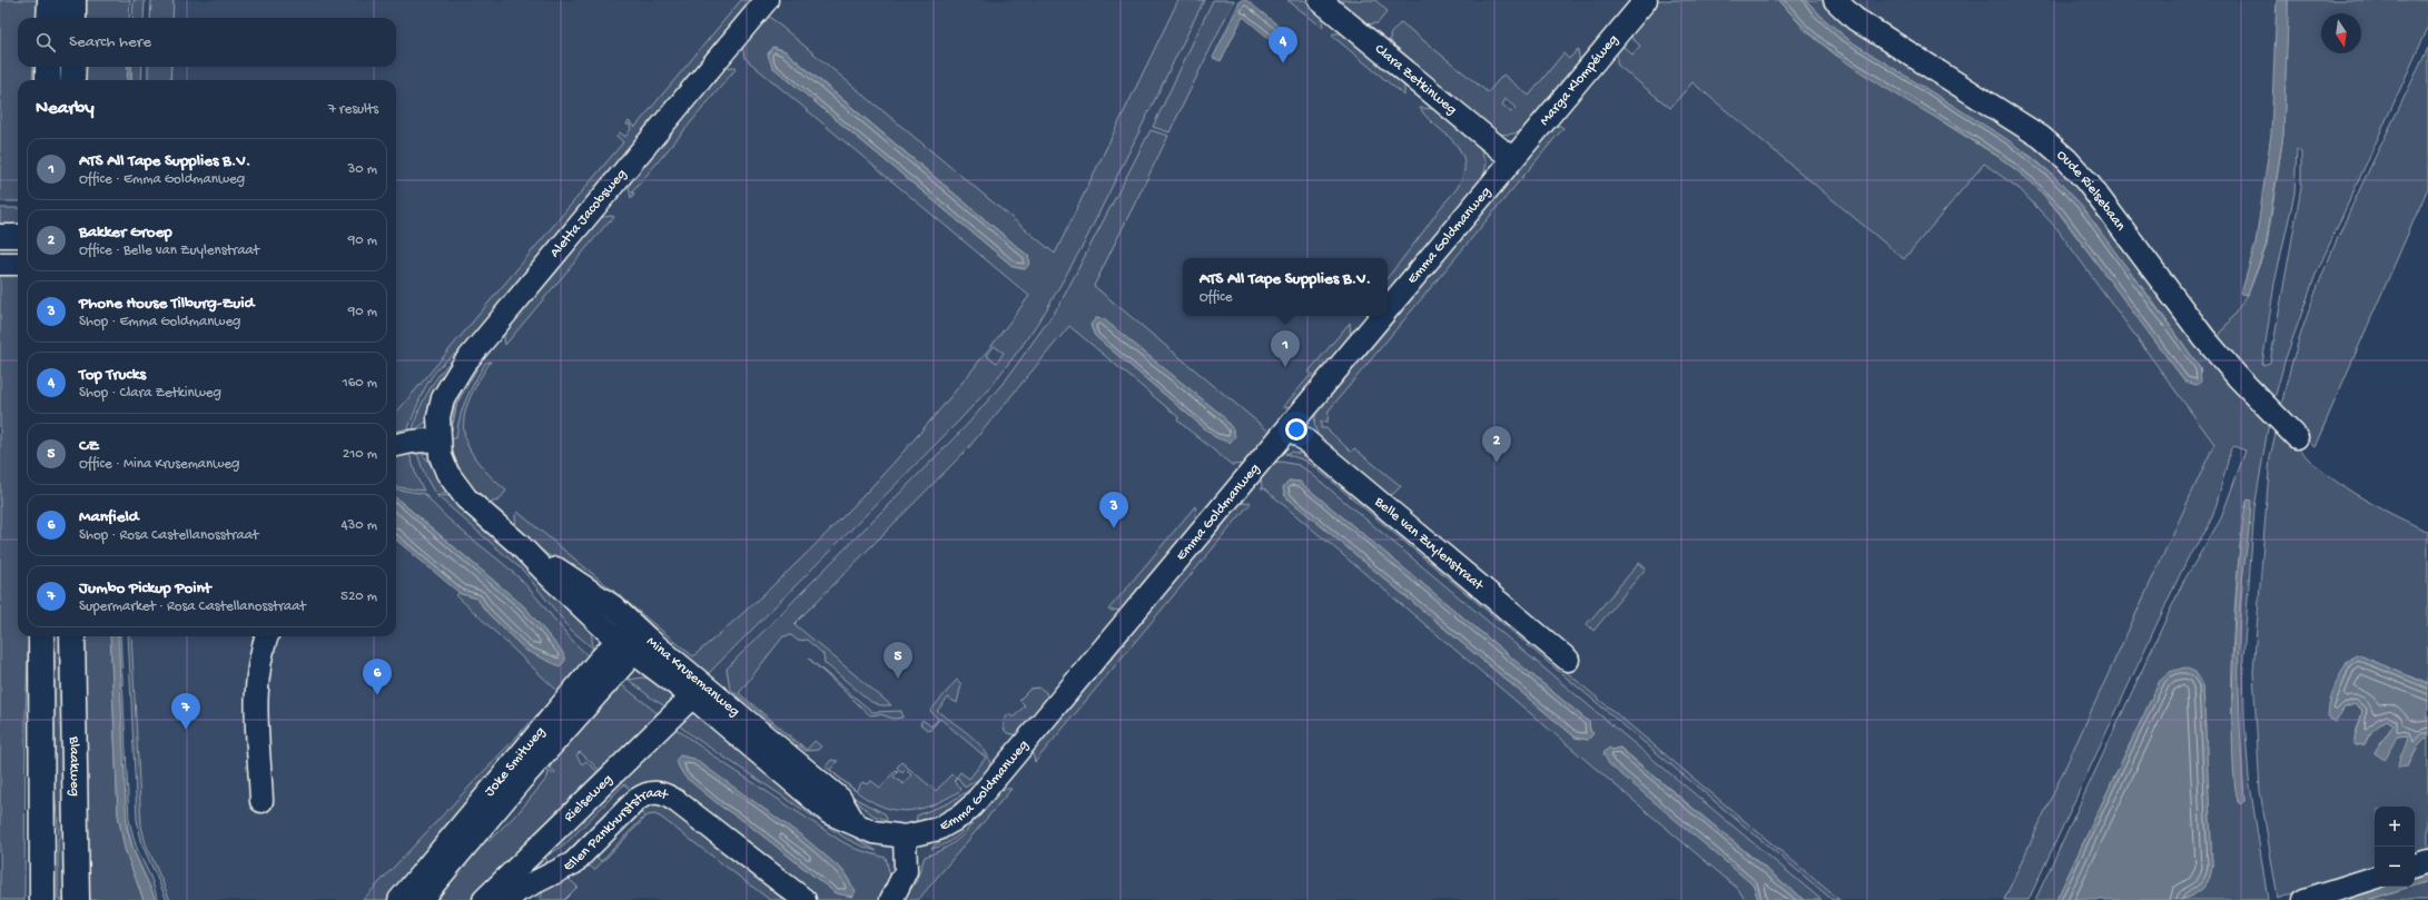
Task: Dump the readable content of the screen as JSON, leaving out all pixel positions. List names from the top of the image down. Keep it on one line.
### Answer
{"streets":{"main road":["Blaakweg"],"street":["Clara Zetkinweg","Marga Klompéweg","Oude Rielsebaan","Aletta Jacobsweg","Emma Goldmanweg","Belle van Zuylenstraat","Mina Krusemanweg","Joke Smitweg","Rielseweg","Ellen Pankhurststraat"]},"crossings":[["Clara Zetkinweg","Marga Klompéweg"],["Clara Zetkinweg","Emma Goldmanweg"],["Marga Klompéweg","Emma Goldmanweg"],["Aletta Jacobsweg","Mina Krusemanweg"],["Emma Goldmanweg","Belle van Zuylenstraat"],["Emma Goldmanweg","Mina Krusemanweg"],["Mina Krusemanweg","Joke Smitweg"],["Mina Krusemanweg","Rielseweg"]],"north":"bottom","page":{"search":"Search here","pins":["4","1","2","3","5","6","7"],"heading":["Nearby","7 results"],"list":[{"mark":"1","name":"ATS All Tape Supplies B.V.","note":"Office · Emma Goldmanweg","value":"30 m"},{"mark":"2","name":"Bakker Groep","note":"Office · Belle van Zuylenstraat","value":"90 m"},{"mark":"3","name":"Phone House Tilburg-Zuid","note":"Shop · Emma Goldmanweg","value":"90 m"},{"mark":"4","name":"Top Trucks","note":"Shop · Clara Zetkinweg","value":"160 m"},{"mark":"5","name":"CZ","note":"Office · Mina Krusemanweg","value":"210 m"},{"mark":"6","name":"Manfield","note":"Shop · Rosa Castellanosstraat","value":"430 m"},{"mark":"7","name":"Jumbo Pickup Point","note":"Supermarket · Rosa Castellanosstraat","value":"520 m"}],"popup":["ATS All Tape Supplies B.V.","Office"],"map_buttons":["+","−"]}}
